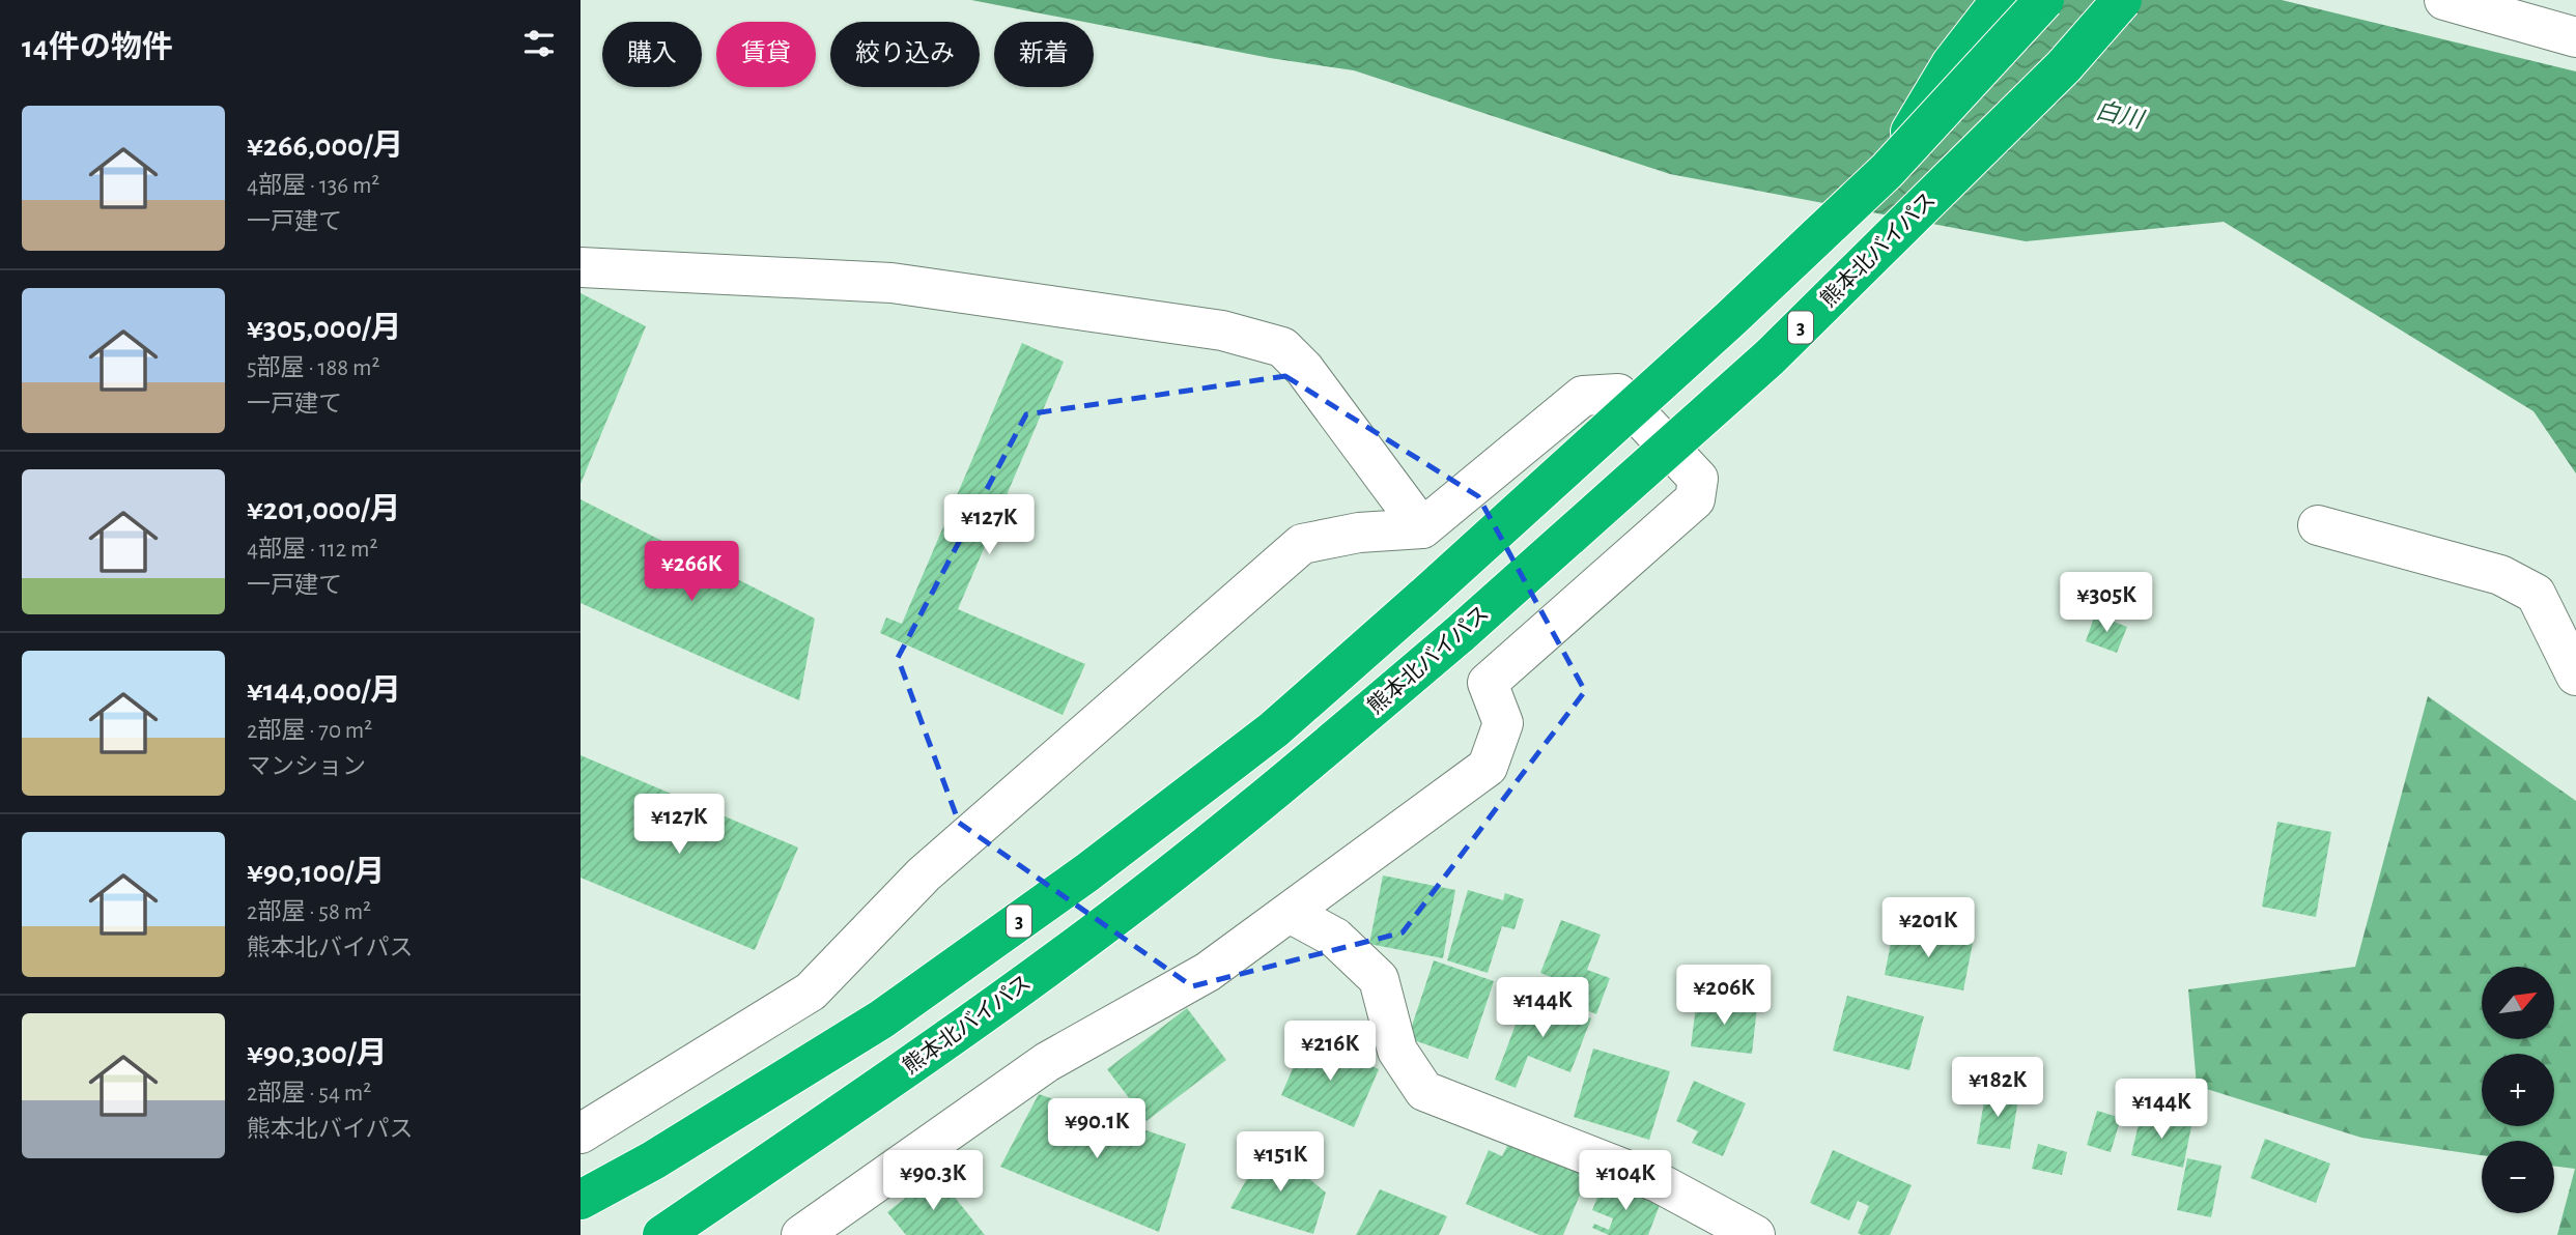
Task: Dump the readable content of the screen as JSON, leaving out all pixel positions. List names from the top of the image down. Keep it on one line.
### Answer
{"streets":{"highway":["熊本北バイパス","3"]},"crossings":[["熊本北バイパス","3"]],"water":["白川"],"north":"top right","page":{"heading":"14件の物件","chip":["購入","賃貸","絞り込み","新着"],"list":[{"name":"¥266,000/月","note":"4部屋 · 136 m² · 一戸建て"},{"name":"¥305,000/月","note":"5部屋 · 188 m² · 一戸建て"},{"name":"¥201,000/月","note":"4部屋 · 112 m² · 一戸建て"},{"name":"¥144,000/月","note":"2部屋 · 70 m² · マンション"},{"name":"¥90,100/月","note":"2部屋 · 58 m² · 熊本北バイパス"},{"name":"¥90,300/月","note":"2部屋 · 54 m² · 熊本北バイパス"}],"price":["¥127K","¥266K","¥305K","¥127K","¥201K","¥206K","¥144K","¥216K","¥182K","¥144K","¥90.1K","¥151K","¥90.3K","¥104K"],"map_buttons":["+","−"]}}
